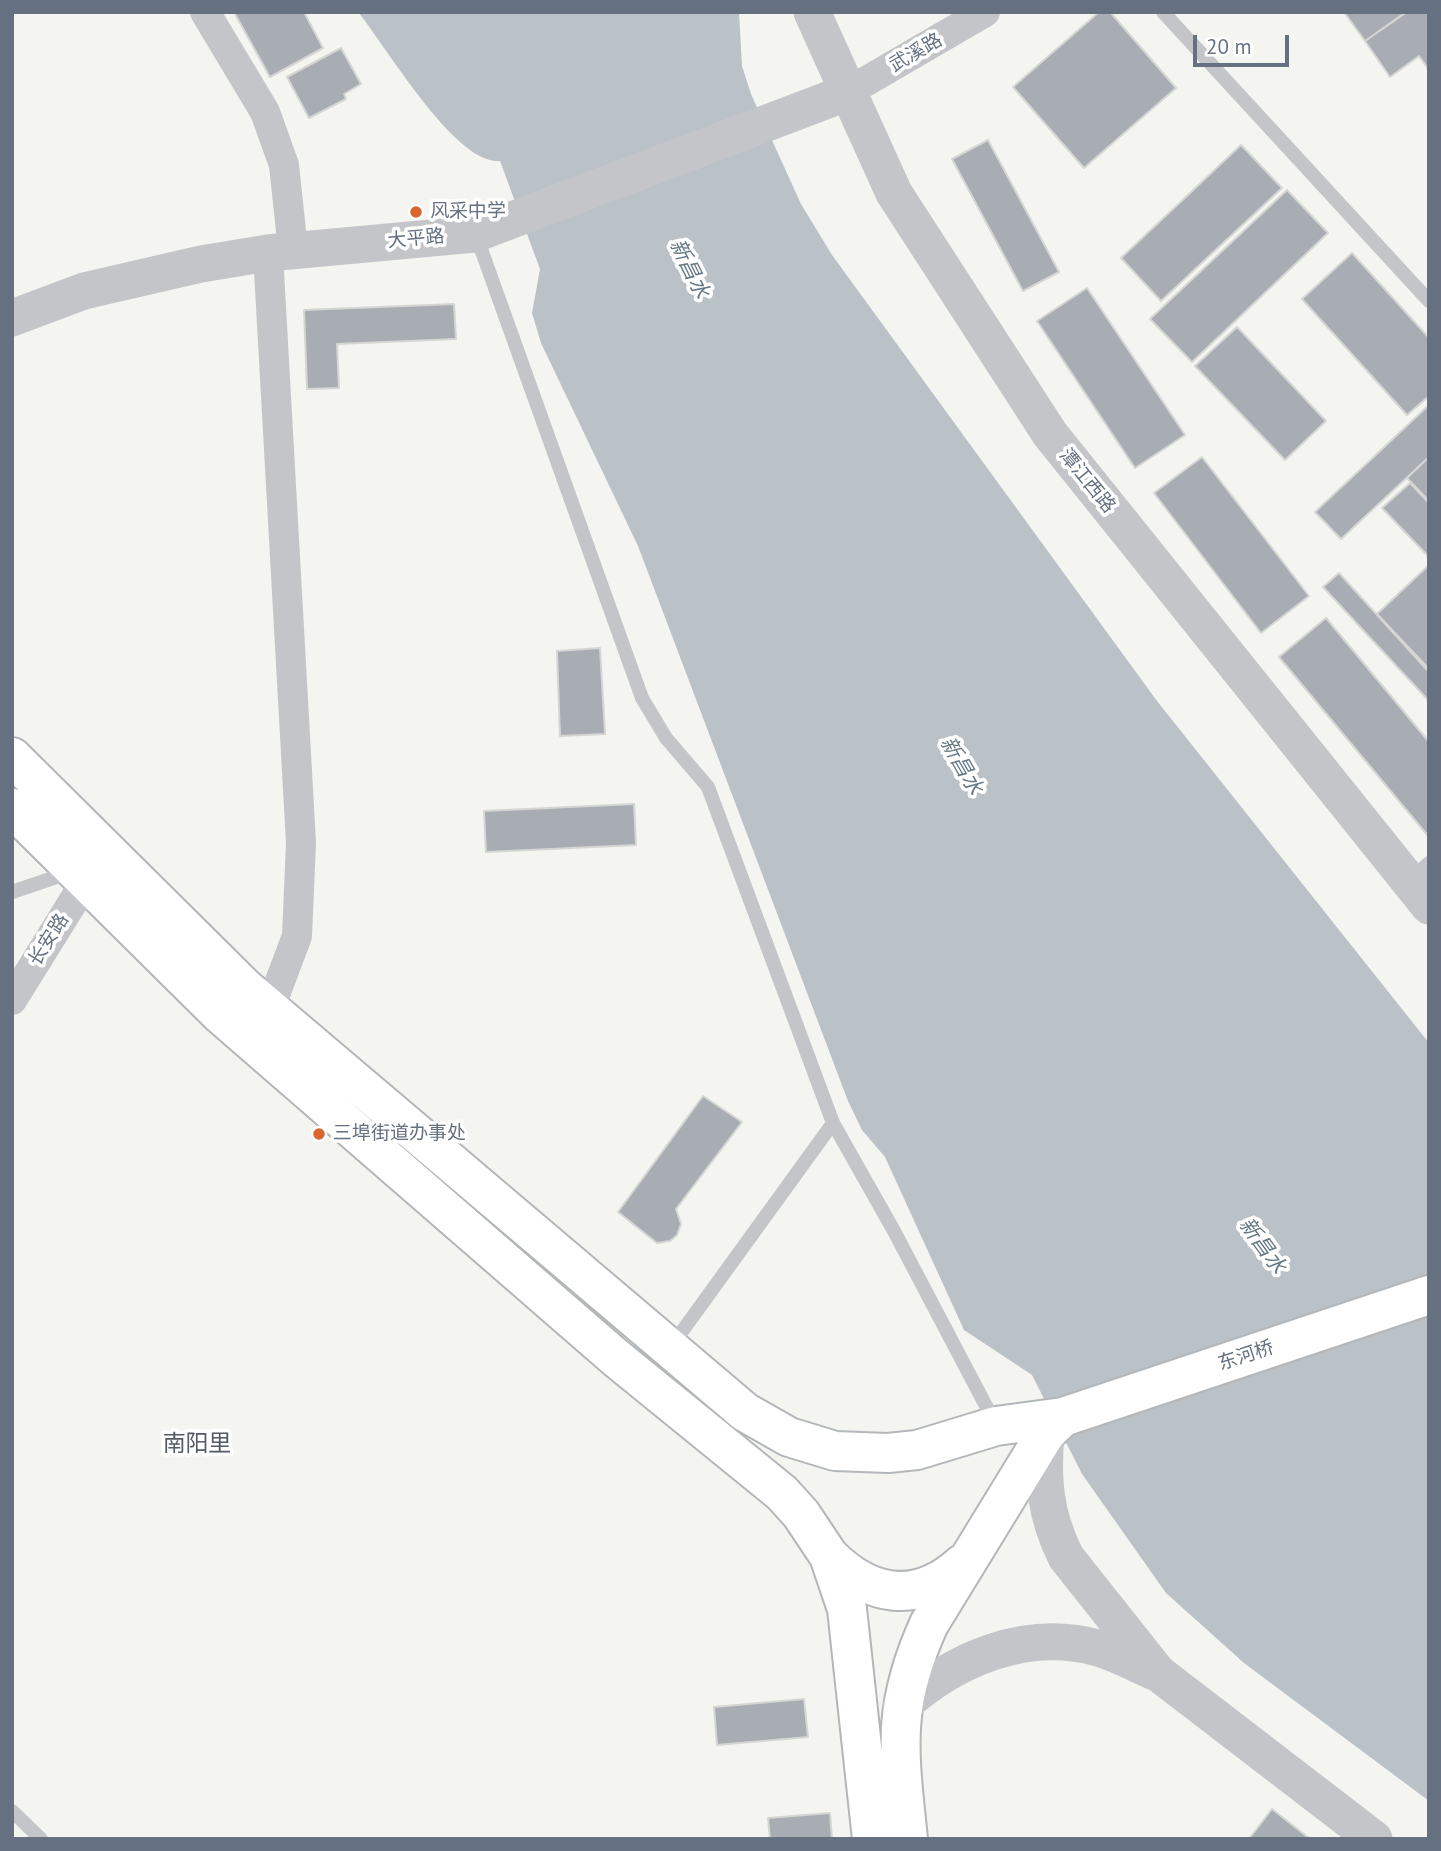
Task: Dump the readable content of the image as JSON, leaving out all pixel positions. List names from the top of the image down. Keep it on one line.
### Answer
{"streets":{"main road":["东河桥"],"street":["武溪路","大平路","潭江西路","长安路"]},"crossings":[["武溪路","大平路"],["武溪路","潭江西路"],["大平路","潭江西路"]],"districts":["南阳里"],"water":["新昌水"],"places":["风采中学","三埠街道办事处"],"scale_bar":"20 m"}
